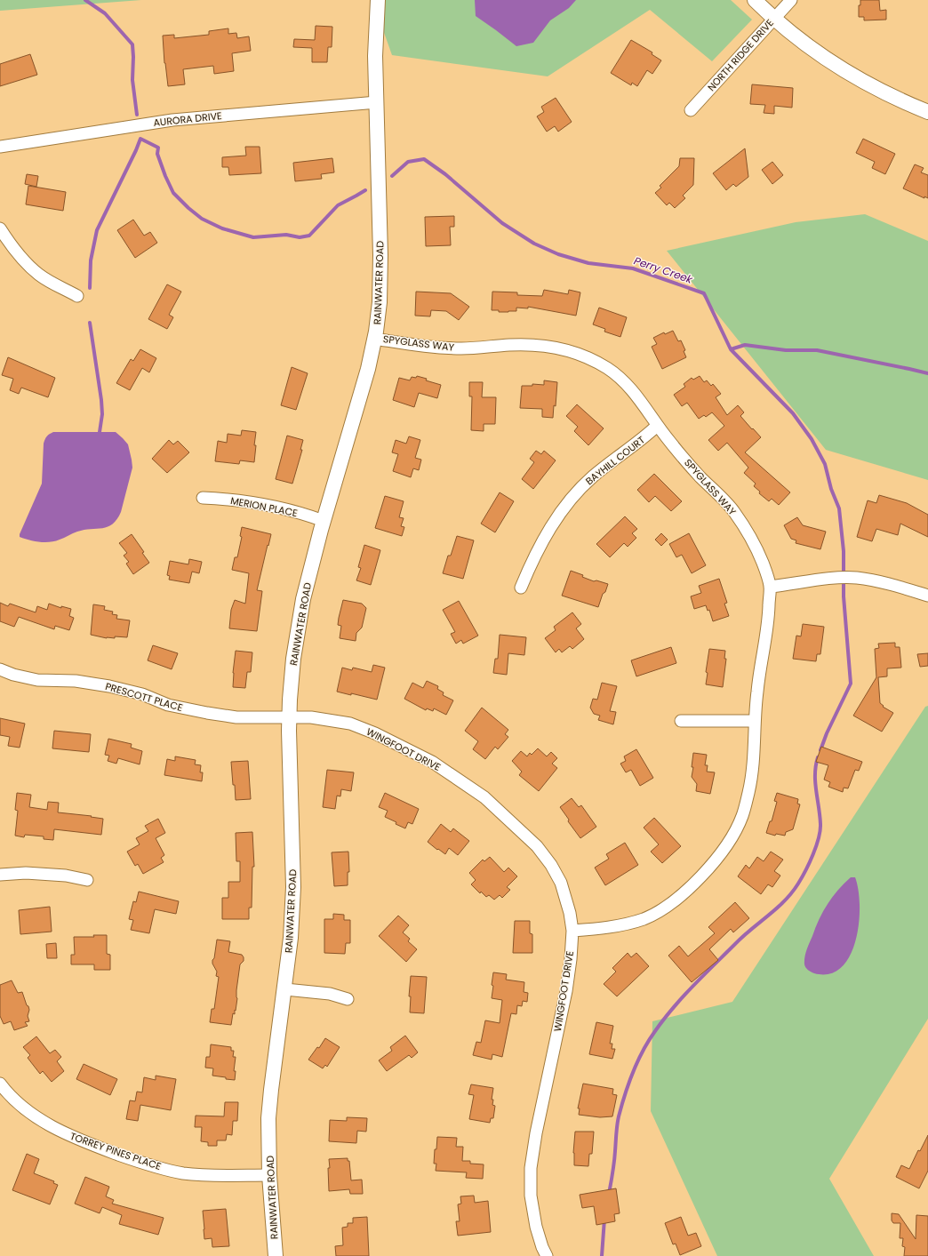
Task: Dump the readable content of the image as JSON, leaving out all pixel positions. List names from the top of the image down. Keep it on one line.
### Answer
{"streets":{"street":["NORTH RIDGE DRIVE","AURORA DRIVE","RAINWATER ROAD","SPYGLASS WAY","BAYHILL COURT","MERION PLACE","PRESCOTT PLACE","WINGFOOT DRIVE","TORREY PINES PLACE"]},"crossings":[["AURORA DRIVE","RAINWATER ROAD"],["RAINWATER ROAD","SPYGLASS WAY"],["RAINWATER ROAD","MERION PLACE"],["RAINWATER ROAD","PRESCOTT PLACE"],["RAINWATER ROAD","WINGFOOT DRIVE"],["RAINWATER ROAD","TORREY PINES PLACE"],["SPYGLASS WAY","BAYHILL COURT"],["SPYGLASS WAY","WINGFOOT DRIVE"],["PRESCOTT PLACE","WINGFOOT DRIVE"]],"water":["Perry Creek"]}
